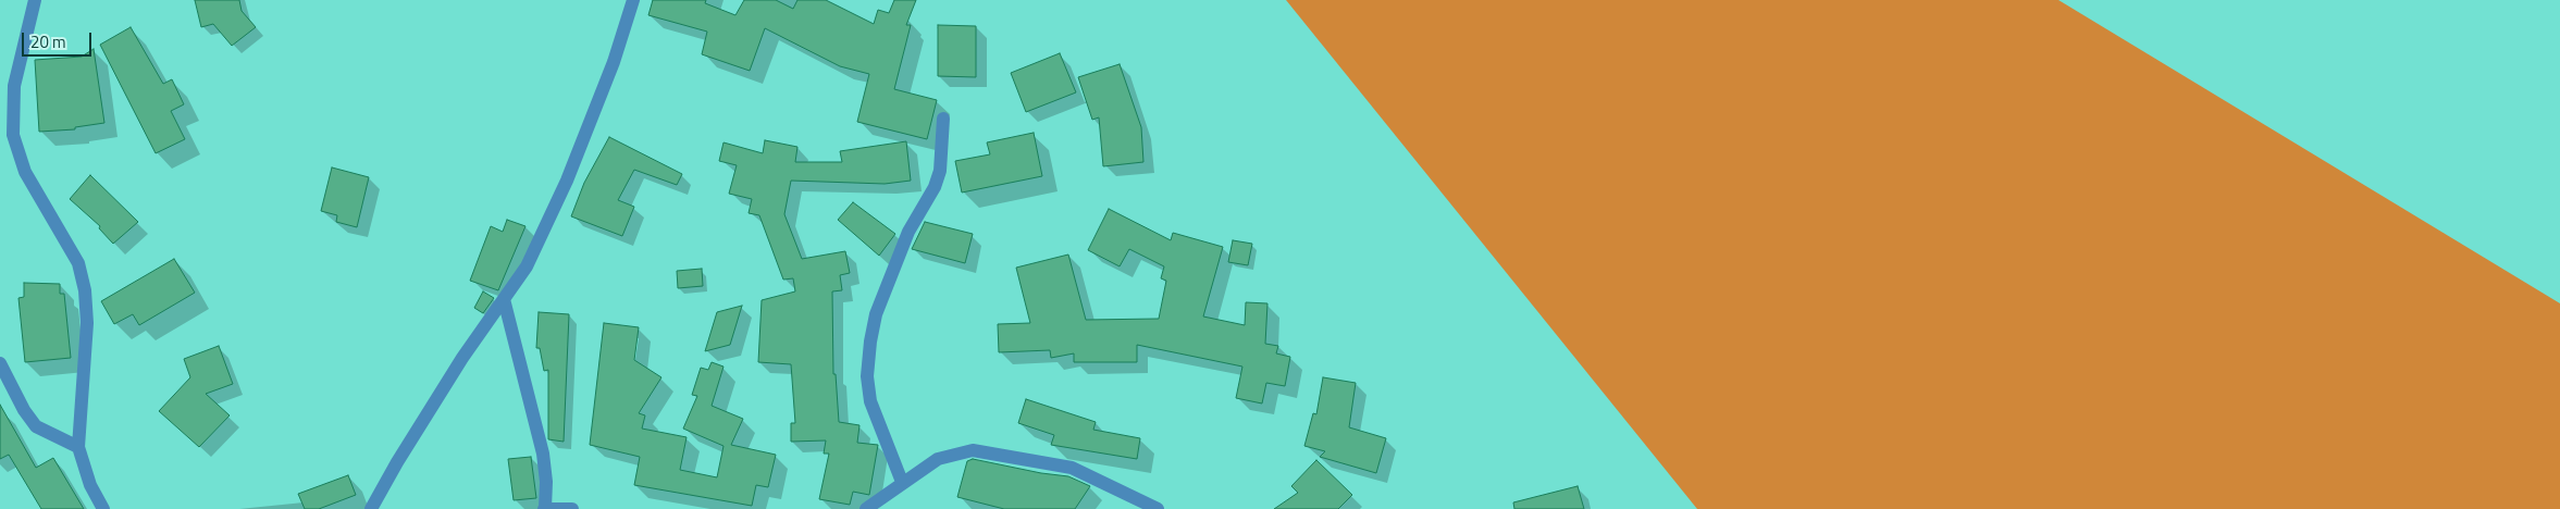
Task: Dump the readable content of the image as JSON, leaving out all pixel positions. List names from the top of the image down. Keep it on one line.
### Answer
{"scale_bar":"20 m"}
